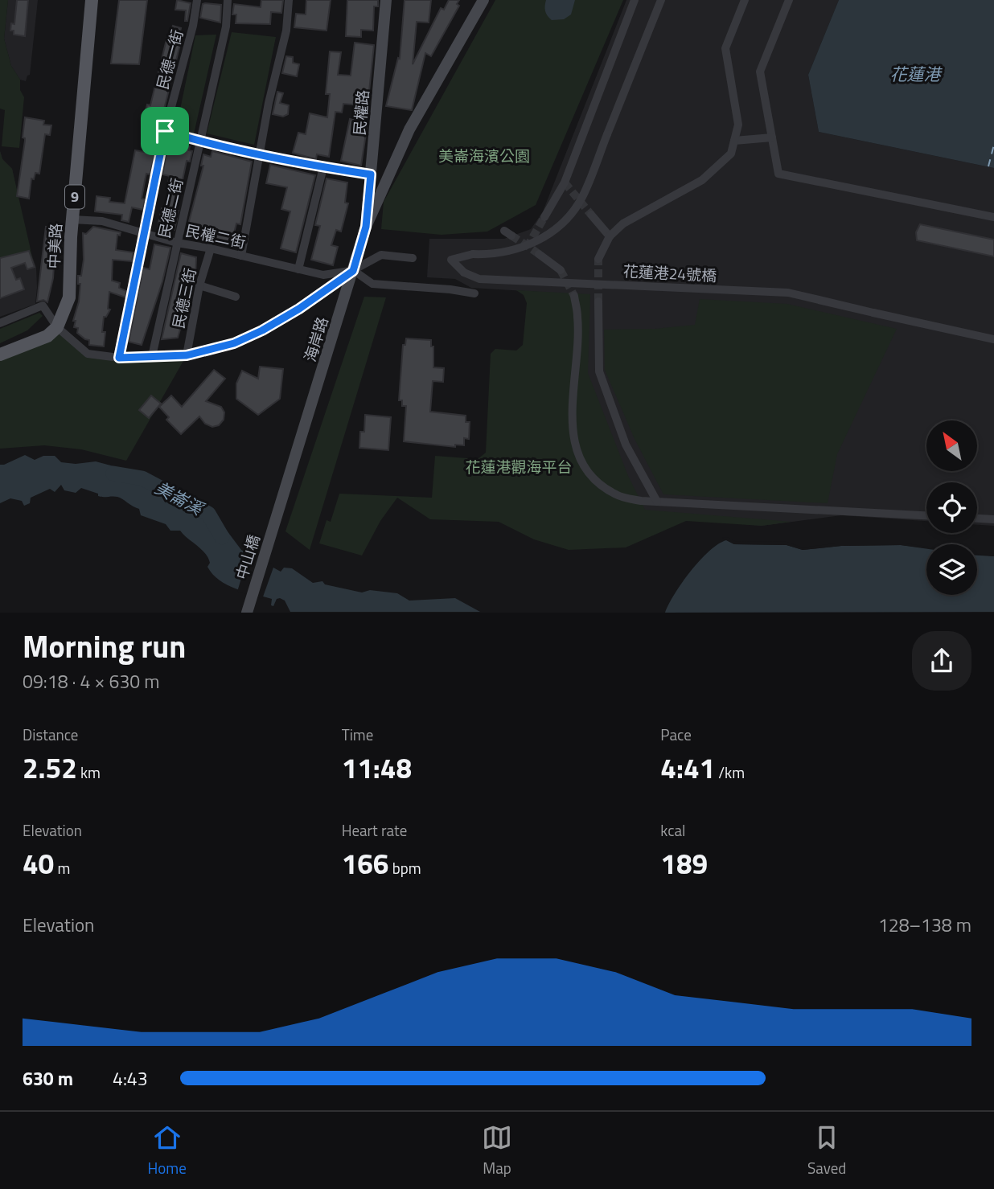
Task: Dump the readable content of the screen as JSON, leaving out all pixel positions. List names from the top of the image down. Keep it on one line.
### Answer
{"streets":{"main road":["民權路","9","中美路","海岸路","中山橋"],"street":["民德一街","民德二街","民權二街","花蓮港24號橋","民德三街"]},"crossings":[["民德一街","民權二街"],["民權路","海岸路"],["民德二街","民權二街"],["民權二街","中美路"],["民權二街","民德三街"],["民權二街","海岸路"],["海岸路","中山橋"]],"water":["花蓮港","美崙溪"],"parks":["美崙海濱公園","花蓮港觀海平台"],"north":"top left","page":{"heading":["Morning run","09:18 · 4 × 630 m"],"stats":[["Distance","2.52 km"],["Time","11:48"],["Pace","4:41 /km"],["Elevation","40 m"],["Heart rate","166 bpm"],["kcal","189"]],"chart":["Elevation","128–138 m"],"list":[{"name":"630 m","note":"4:43"}],"tabs":["Home","Map","Saved"]}}
